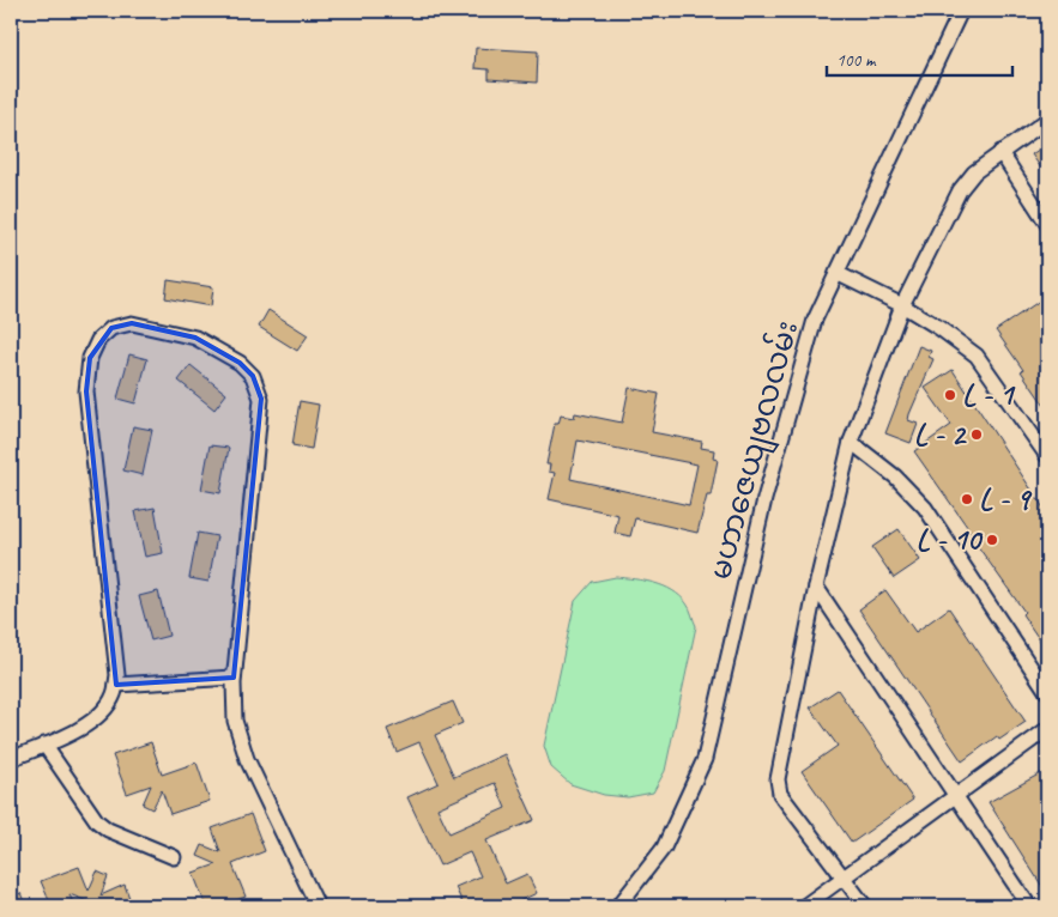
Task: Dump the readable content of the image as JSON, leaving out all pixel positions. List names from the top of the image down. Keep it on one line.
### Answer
{"streets":{"street":["မဟာဇေယျဗလလမ်း"]},"places":["L - 1","L - 2","L - 9","L - 10"],"scale_bar":"100 m"}
